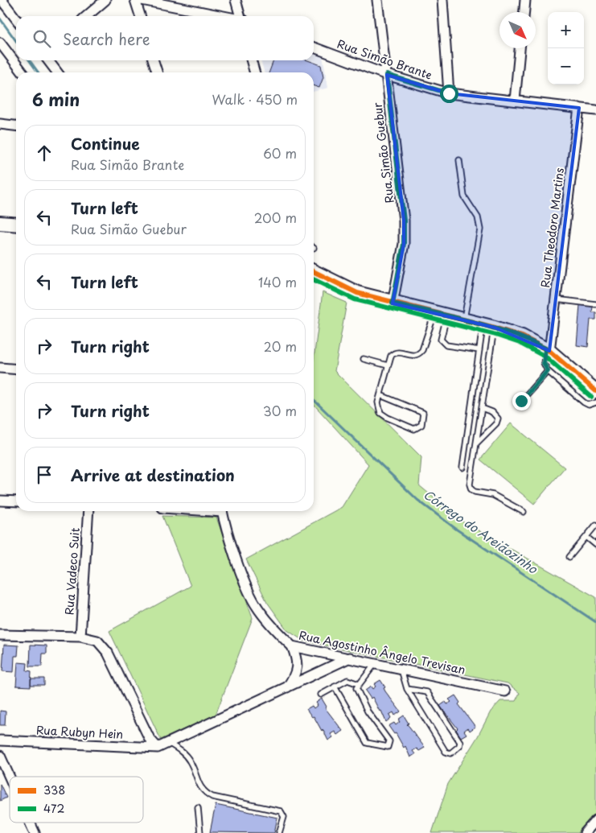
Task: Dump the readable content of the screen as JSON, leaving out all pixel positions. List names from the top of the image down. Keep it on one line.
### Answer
{"streets":{"street":["Rua Simão Brante","Rua Simão Guebur","Rua Theodoro Martins","Rua Vadeco Suit","Rua Agostinho Ângelo Trevisan","Rua Rubyn Hein"]},"crossings":[["Rua Simão Brante","Rua Simão Guebur"],["Rua Simão Brante","Rua Theodoro Martins"]],"water":["Córrego do Areiãozinho"],"lines":["transit line 338","transit line 472"],"legend":["338","472"],"north":"bottom right","page":{"map_buttons":["+","−"],"search":"Search here","heading":["6 min","Walk · 450 m"],"list":[["Continue","Rua Simão Brante","60 m"],["Turn left","Rua Simão Guebur","200 m"],["Turn left","140 m"],["Turn right","20 m"],["Turn right","30 m"],"Arrive at destination"]}}
